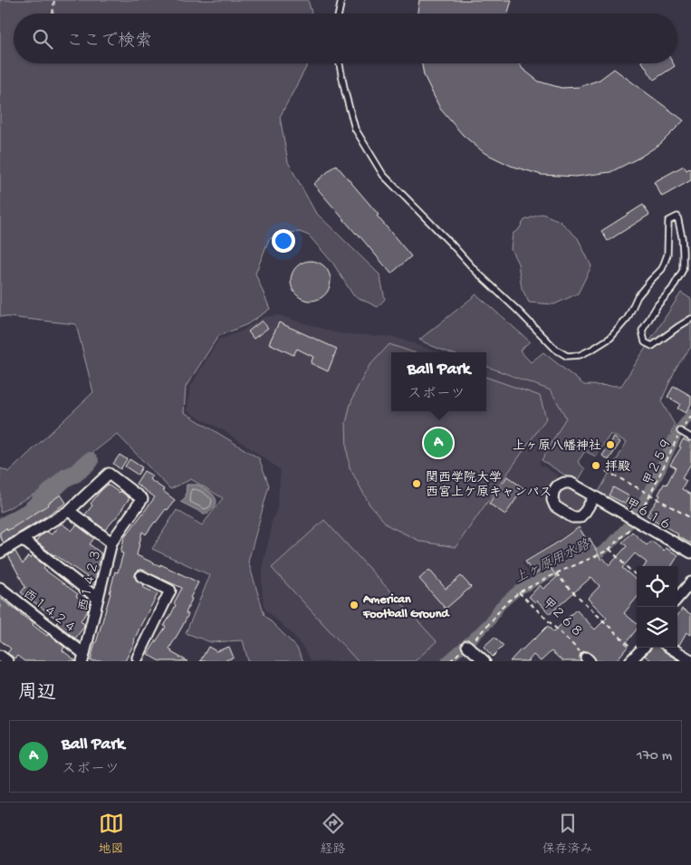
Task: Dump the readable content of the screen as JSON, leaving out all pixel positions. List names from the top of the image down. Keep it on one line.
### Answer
{"streets":{"street":["甲６１６","西１４２３","西１４２４"],"path":["甲２５９","甲２６８"]},"crossings":[["甲２５９","甲６１６"],["甲２５９","甲２６８"],["西１４２３","西１４２４"]],"water":["上ヶ原用水路"],"places":["上ヶ原八幡神社","拝殿","関西学院大学 西宮上ケ原キャンパス","American Football Ground"],"page":{"search":"ここで検索","popup":["Ball Park","スポーツ"],"pins":"A","heading":"周辺","list":[{"mark":"A","name":"Ball Park","note":"スポーツ","value":"170 m"}],"nav":["地図","経路","保存済み"]}}
